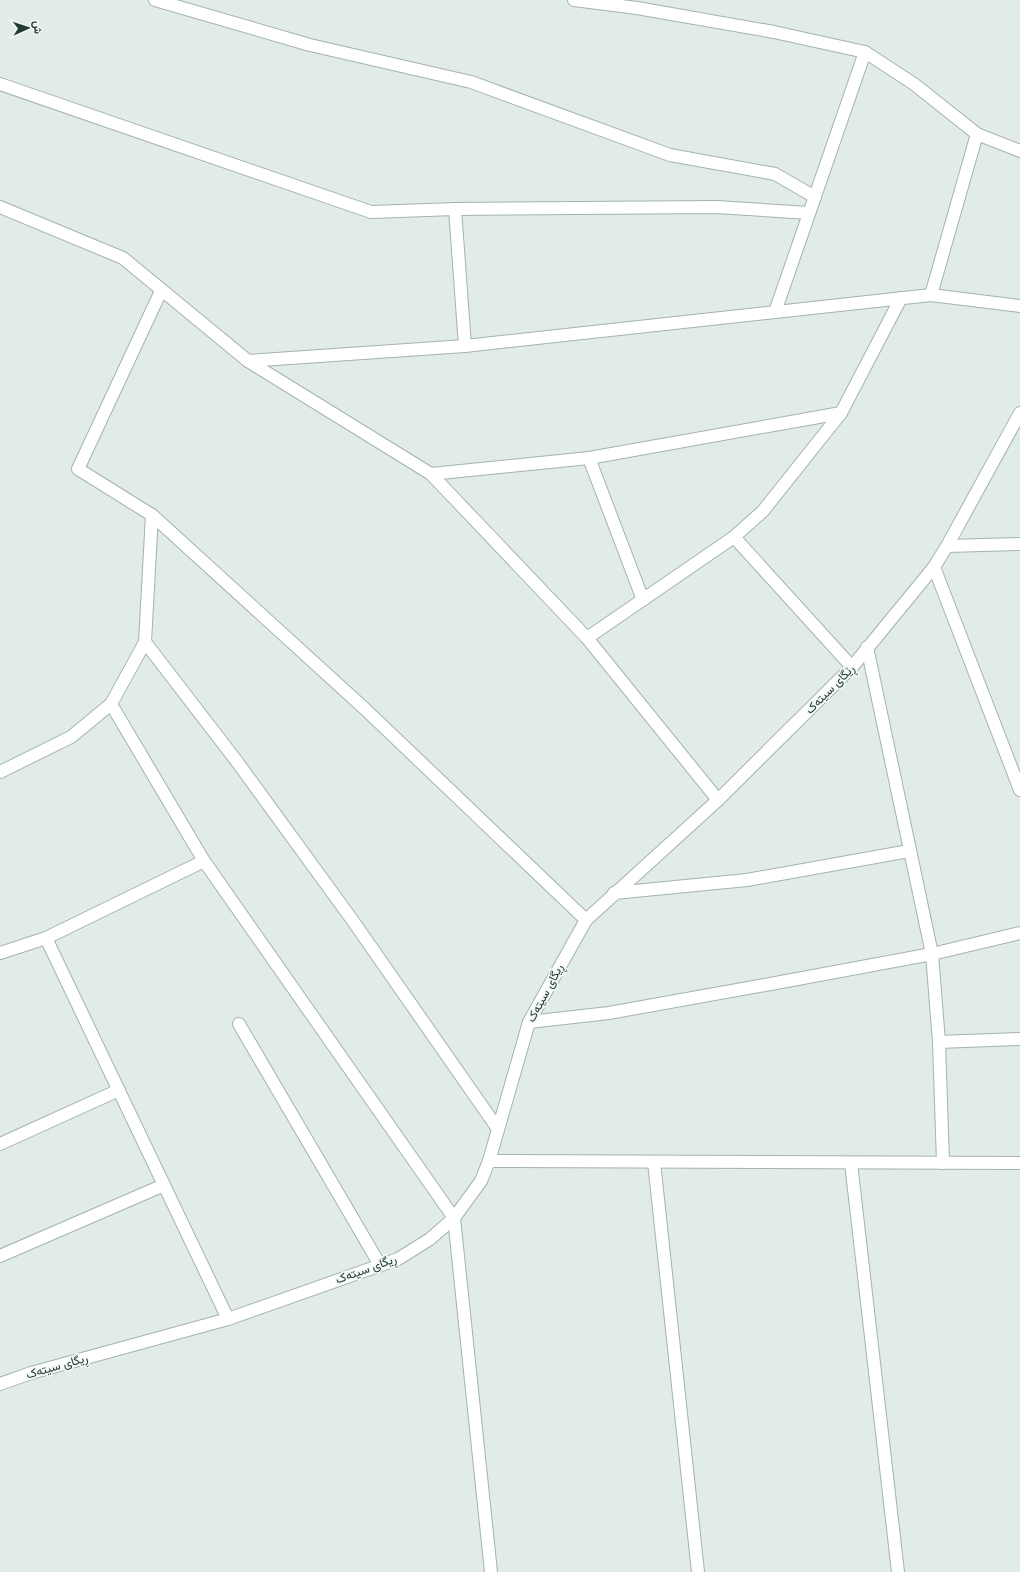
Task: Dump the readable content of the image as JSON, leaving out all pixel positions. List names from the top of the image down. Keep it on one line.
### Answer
{"streets":{"street":["ڕێگای سیتەک","ڕیگای سیتەک"]},"crossings":[["ڕێگای سیتەک","ڕیگای سیتەک"]],"north":"right"}
